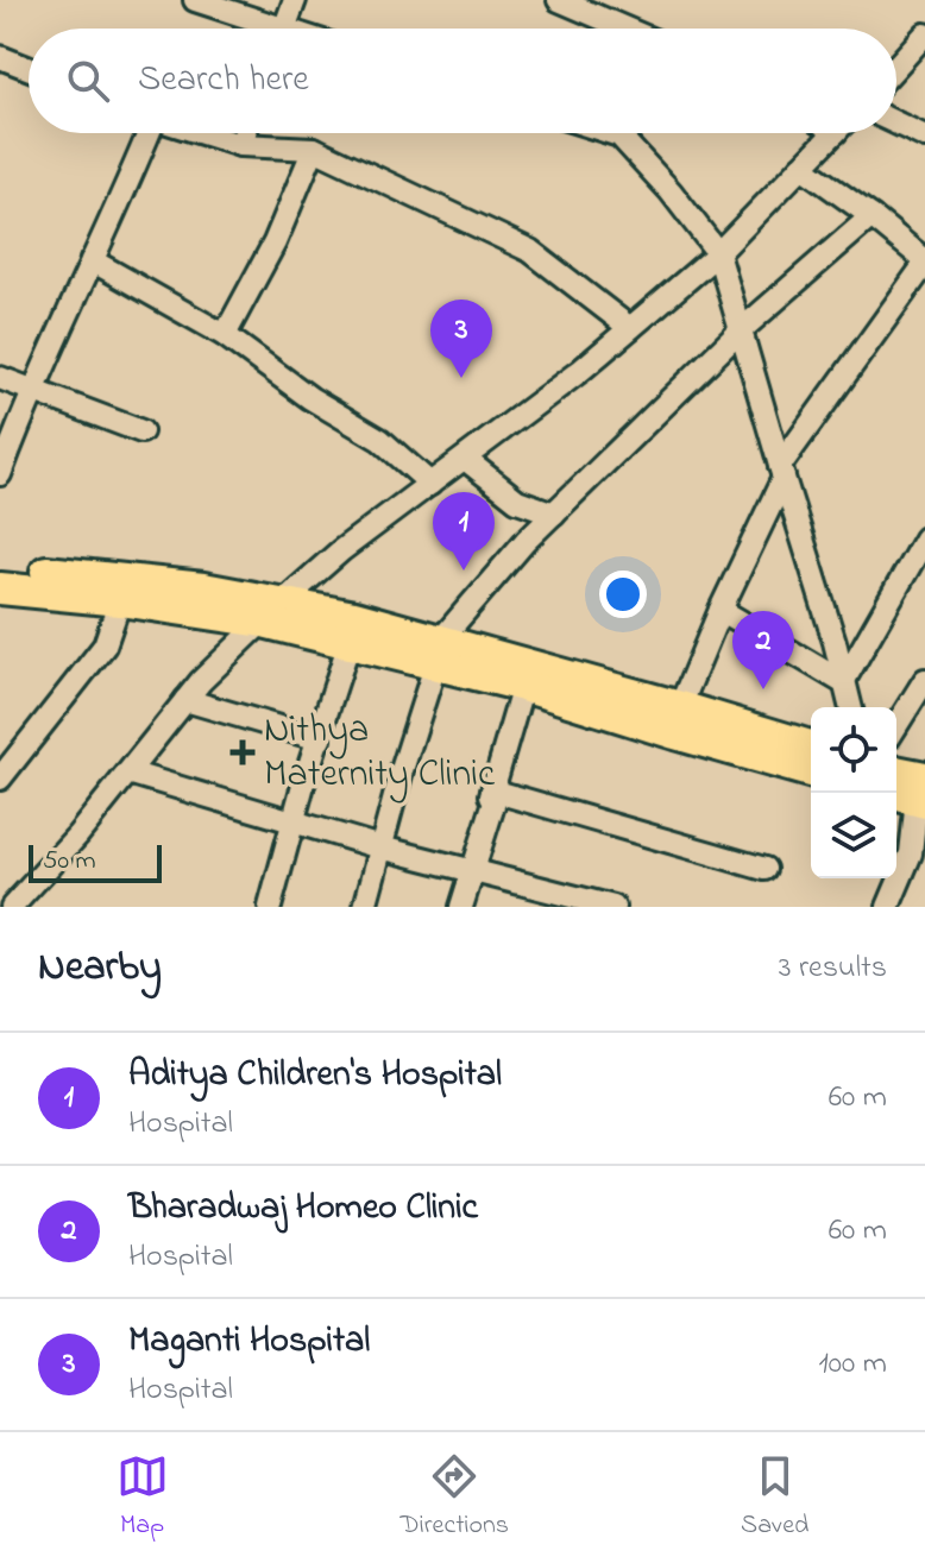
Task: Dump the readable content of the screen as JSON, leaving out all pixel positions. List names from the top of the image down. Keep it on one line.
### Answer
{"places":{"health":["Nithya Maternity Clinic"]},"scale_bar":"50 m","page":{"search":"Search here","pins":["3","1","2"],"scale":"50 m","heading":["Nearby","3 results"],"list":[{"mark":"1","name":"Aditya Children's Hospital","note":"Hospital","value":"60 m"},{"mark":"2","name":"Bharadwaj Homeo Clinic","note":"Hospital","value":"60 m"},{"mark":"3","name":"Maganti Hospital","note":"Hospital","value":"100 m"}],"nav":["Map","Directions","Saved"]}}
